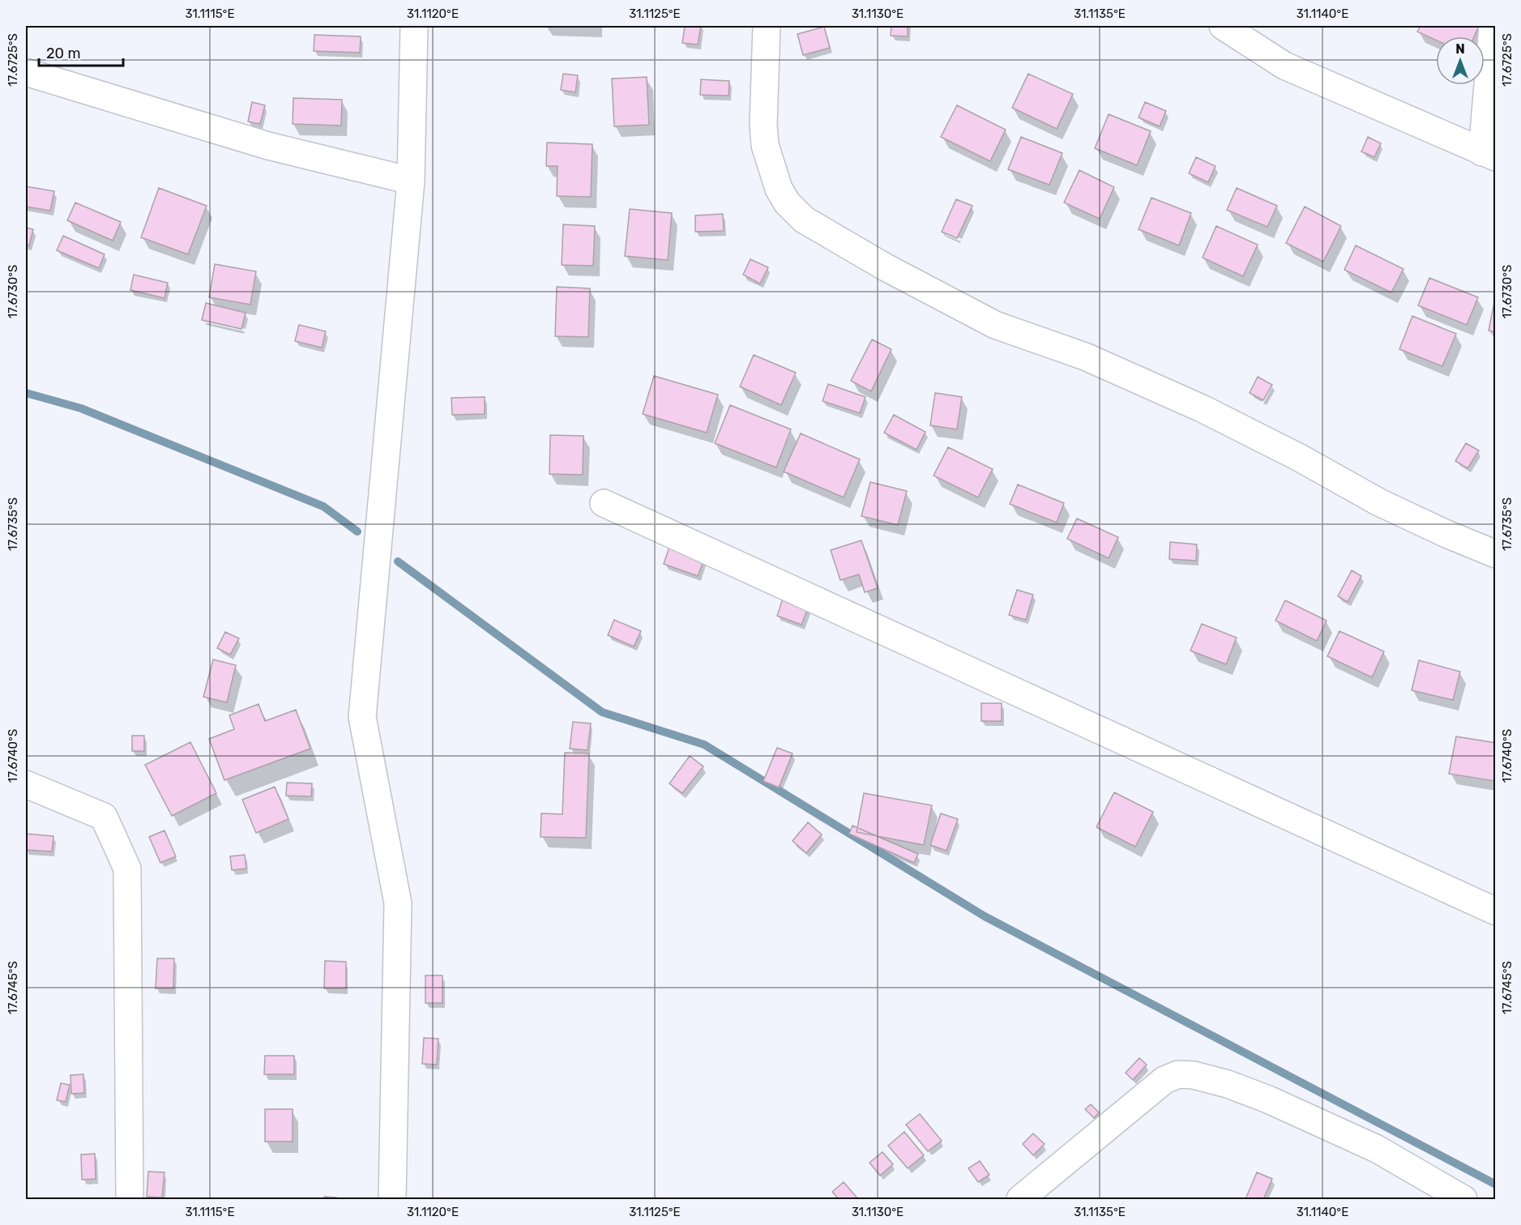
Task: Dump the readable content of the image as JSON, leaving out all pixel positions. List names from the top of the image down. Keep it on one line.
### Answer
{"scale_bar":"20 m","north":"top","coordinates":["31.1115°E","31.1120°E","31.1125°E","31.1130°E","31.1135°E","31.1140°E","17.6725°S","17.6730°S","17.6735°S","17.6740°S","17.6745°S"]}
